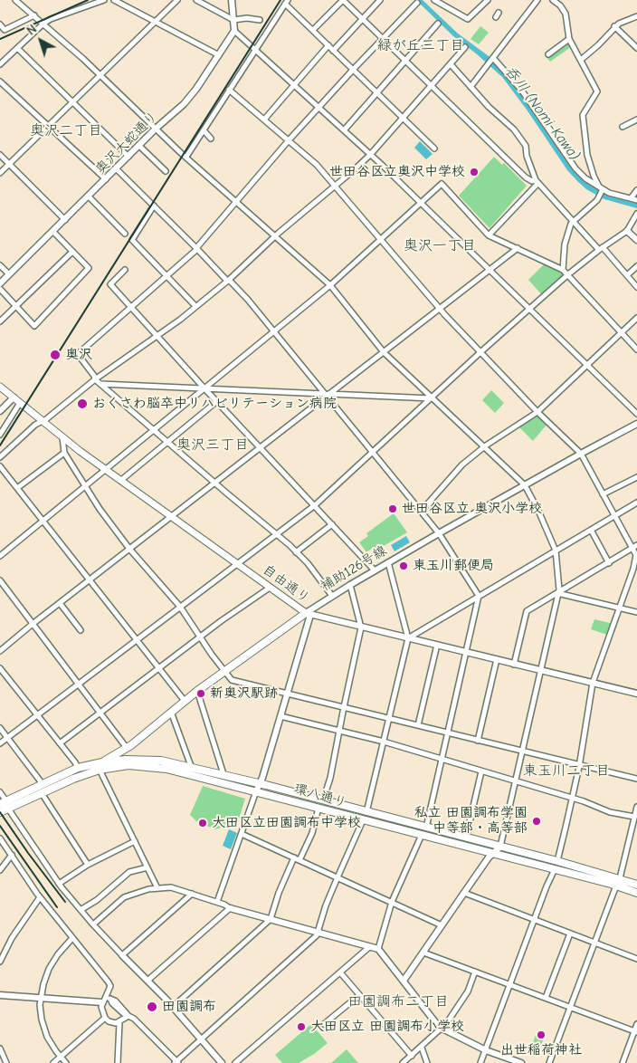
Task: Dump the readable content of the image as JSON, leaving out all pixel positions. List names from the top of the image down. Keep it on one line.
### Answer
{"streets":{"main road":["補助126号線","自由通り","環八通り"],"street":["奥沢大蛇通り"]},"crossings":[["補助126号線","自由通り"],["補助126号線","環八通り"]],"districts":["緑が丘三丁目","奥沢二丁目","奥沢一丁目","奥沢三丁目","東玉川二丁目","田園調布二丁目"],"water":["呑川 (Nomi-Kawa)"],"places":["世田谷区立奥沢中学校","奥沢","おくさわ脳卒中リハビリテーション病院","世田谷区立 奥沢小学校","東玉川郵便局","新奥沢駅跡","私立 田園調布学園 中等部・高等部","大田区立田園調布中学校","田園調布","大田区立 田園調布小学校","出世稲荷神社"],"north":"top left"}
